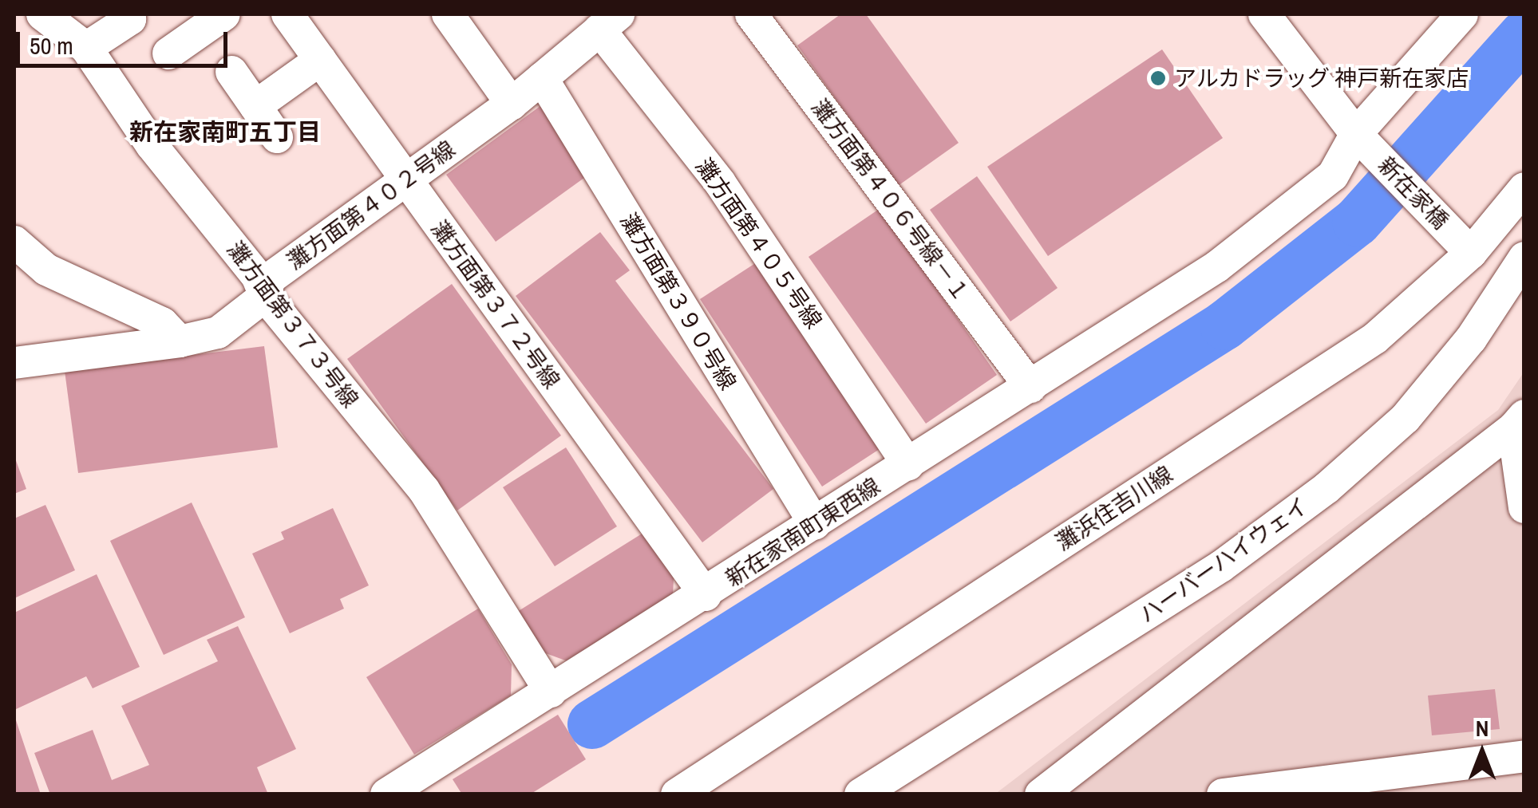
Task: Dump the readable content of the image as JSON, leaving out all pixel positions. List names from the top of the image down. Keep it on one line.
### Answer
{"streets":{"street":["新在家橋","灘方面第４０６号線－１","灘方面第４０２号線","灘方面第４０５号線","灘方面第３９０号線","灘方面第３７２号線","灘方面第３７３号線","灘浜住吉川線","新在家南町東西線","ハーバーハイウェイ"]},"crossings":[["新在家橋","灘浜住吉川線"],["新在家橋","新在家南町東西線"],["灘方面第４０６号線－１","新在家南町東西線"],["灘方面第４０２号線","灘方面第４０５号線"],["灘方面第４０２号線","灘方面第３９０号線"],["灘方面第４０２号線","灘方面第３７２号線"],["灘方面第４０２号線","灘方面第３７３号線"],["灘方面第４０５号線","新在家南町東西線"],["灘方面第３９０号線","新在家南町東西線"],["灘方面第３７２号線","新在家南町東西線"],["灘方面第３７３号線","新在家南町東西線"]],"districts":["新在家南町五丁目"],"places":["アルカドラッグ 神戸新在家店"],"scale_bar":"50 m","north":"top"}
